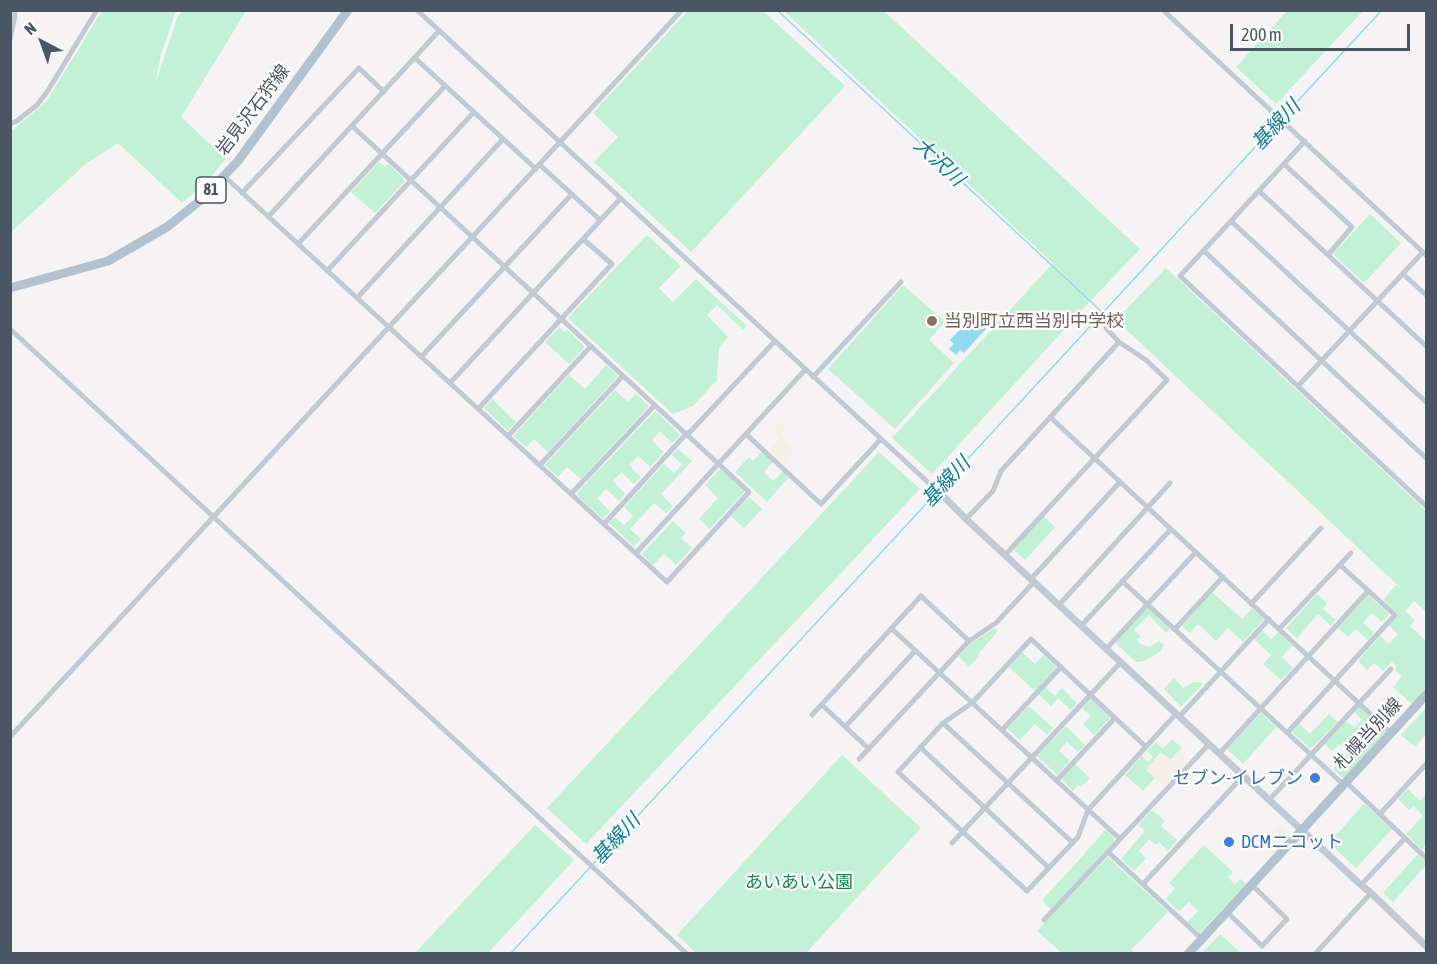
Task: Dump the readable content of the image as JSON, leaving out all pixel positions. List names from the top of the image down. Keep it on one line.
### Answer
{"streets":{"main road":["岩見沢石狩線","81","札幌当別線"]},"water":["基線川","大沢川"],"parks":["あいあい公園"],"places":["当別町立西当別中学校","セブン-イレブン","DCMニコット"],"scale_bar":"200 m","north":"top left"}
